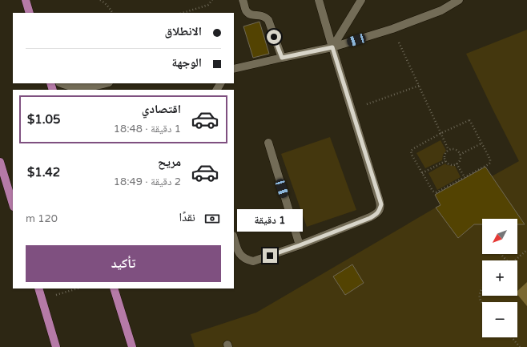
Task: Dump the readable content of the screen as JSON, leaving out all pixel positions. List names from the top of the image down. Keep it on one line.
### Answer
{"north":"bottom left","page":{"banner":["الانطلاق","الوجهة"],"list":[{"name":"اقتصادي","note":"1 دقيقة · 18:48","value":"$1.05"},{"name":"مريح","note":"2 دقيقة · 18:49","value":"$1.42"}],"pay":["نقدًا","120 m"],"bubble":"1 دقيقة","map_buttons":["+","−"],"buttons":"تأكيد"}}
